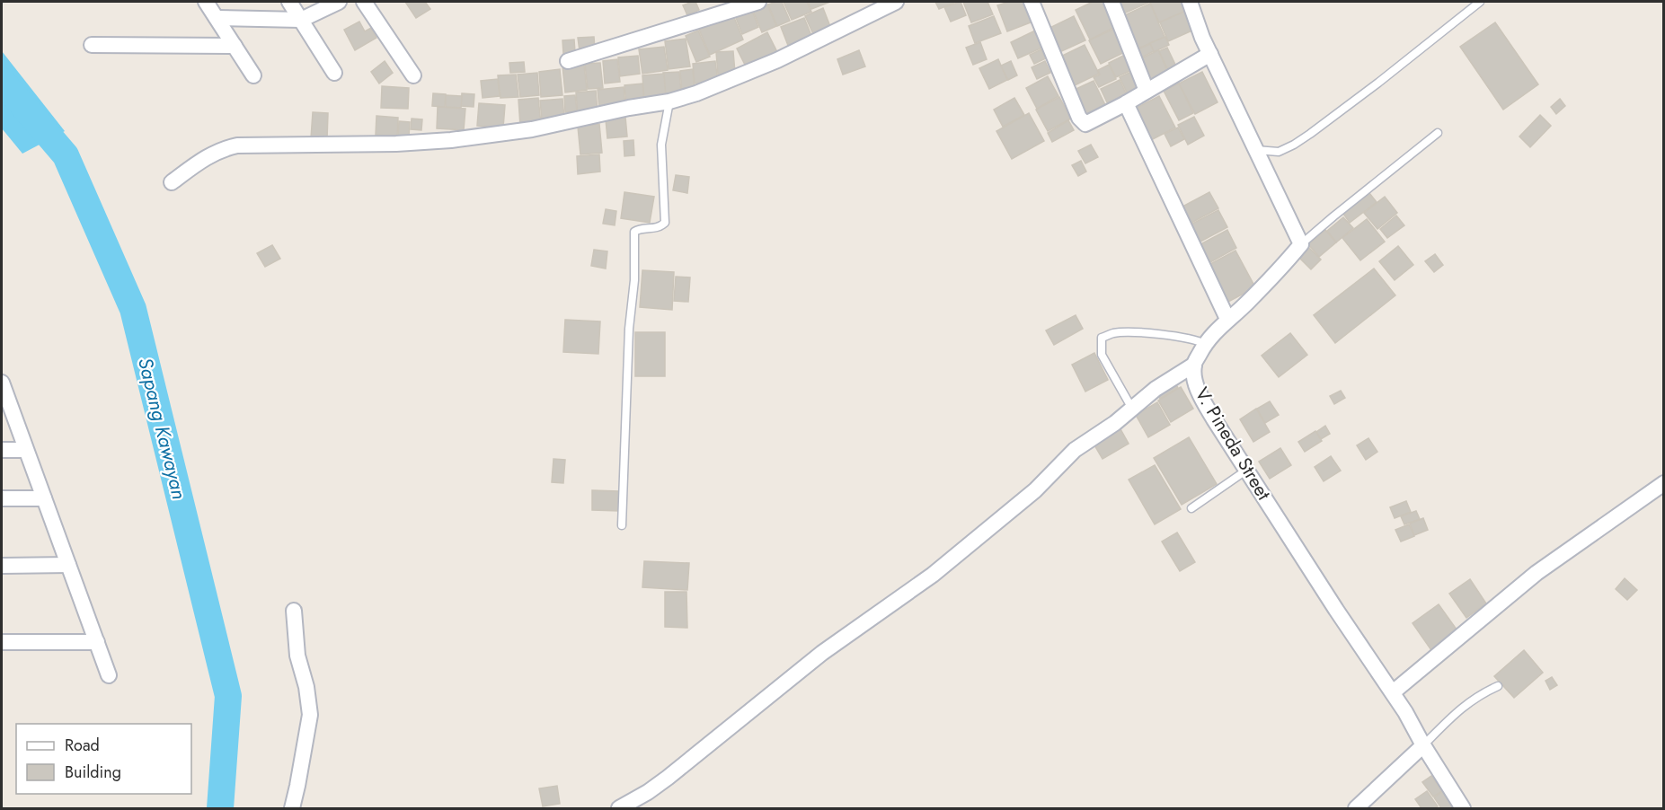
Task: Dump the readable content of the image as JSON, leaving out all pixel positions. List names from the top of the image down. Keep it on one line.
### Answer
{"streets":{"street":["V. Pineda Street"]},"water":["Sapang Kawayan"],"legend":["Road","Building"]}
